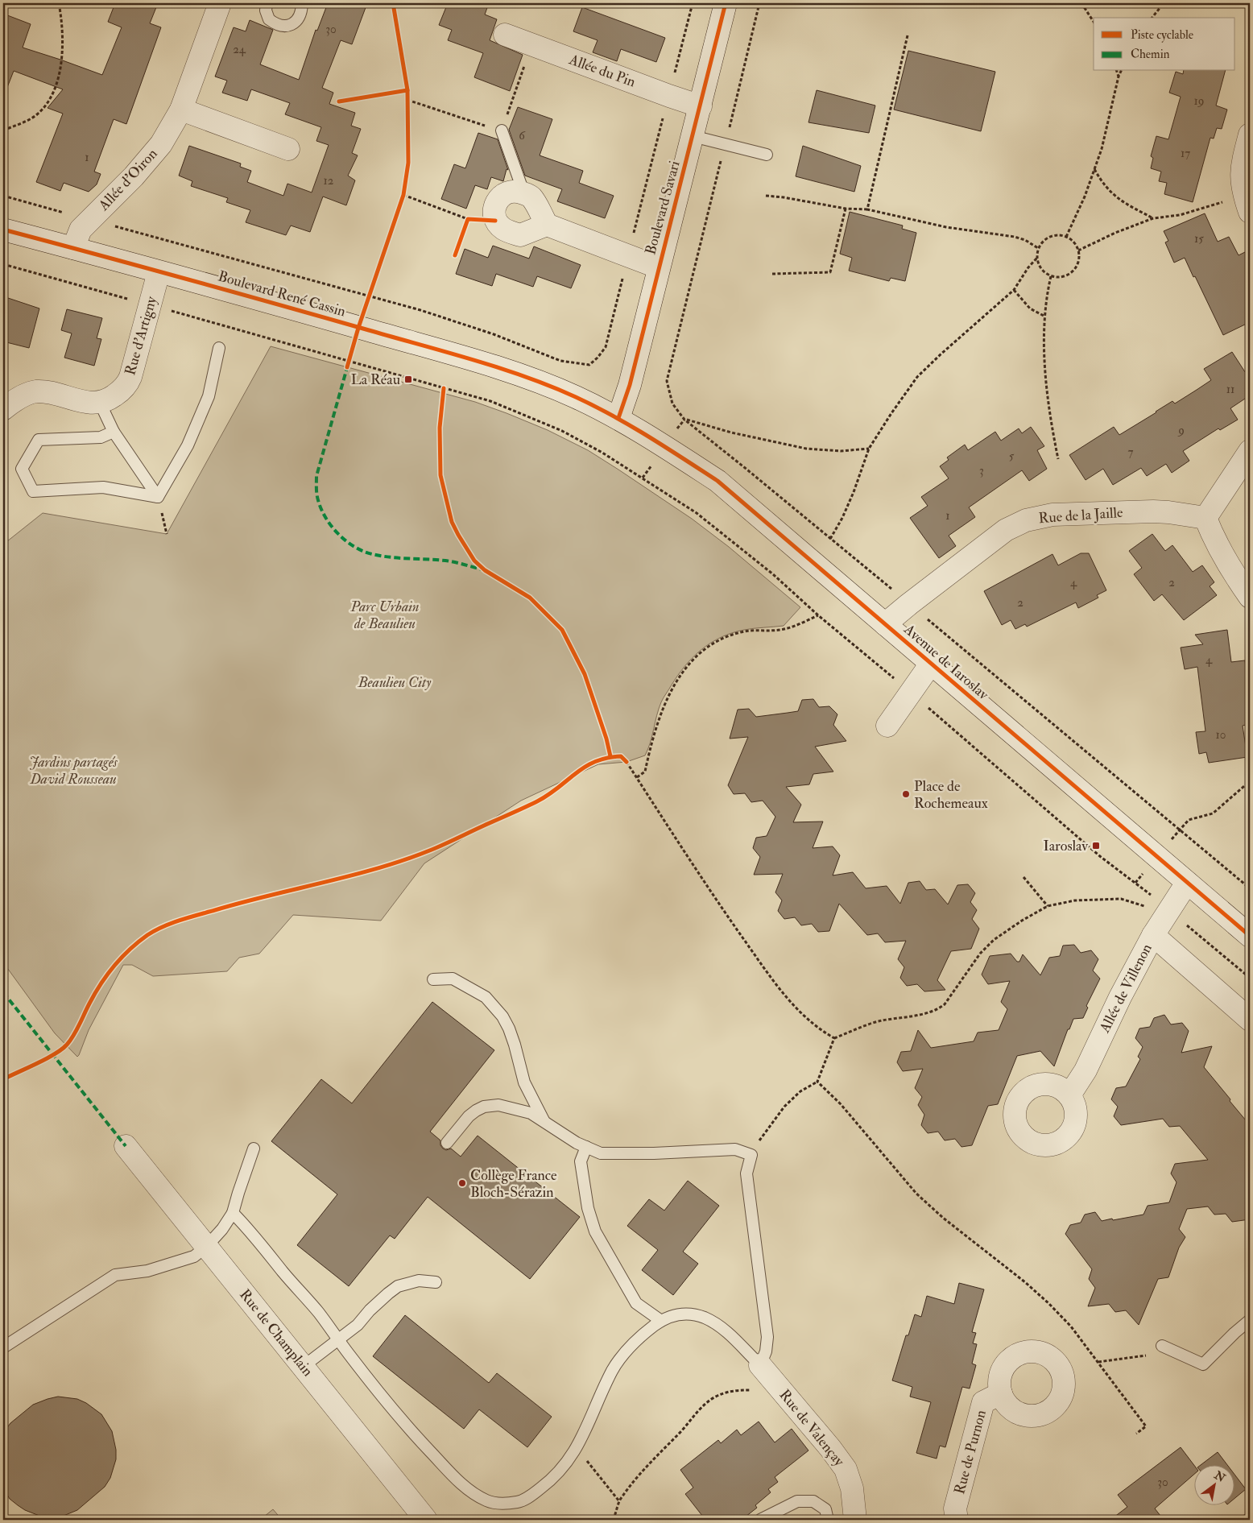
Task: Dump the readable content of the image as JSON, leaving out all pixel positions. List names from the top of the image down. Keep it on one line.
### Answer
{"streets":{"street":["Allée du Pin","Allée d'Oiron","Boulevard Savari","Boulevard René Cassin","Rue d'Artigny","Rue de la Jaille","Avenue de Iaroslav","Allée de Villenon","Rue de Champlain","Rue de Valençay","Rue de Purnon"]},"crossings":[["Allée du Pin","Boulevard Savari"],["Allée d'Oiron","Boulevard René Cassin"],["Boulevard Savari","Boulevard René Cassin"],["Boulevard Savari","Avenue de Iaroslav"],["Boulevard René Cassin","Rue d'Artigny"],["Boulevard René Cassin","Avenue de Iaroslav"],["Rue de la Jaille","Avenue de Iaroslav"],["Avenue de Iaroslav","Allée de Villenon"]],"parks":["Parc Urbain de Beaulieu","Beaulieu City","Jardins partagés David Rousseau"],"places":{"transit":["La Réau","Iaroslav"],"other":["Place de Rochemeaux","Collège France Bloch-Sérazin"]},"house_numbers":["30","24","19","6","17","1","12","15","11","9","7","5","3","1","4","2","2","4","10","30"],"legend":["Piste cyclable","Chemin"],"north":"top right"}
